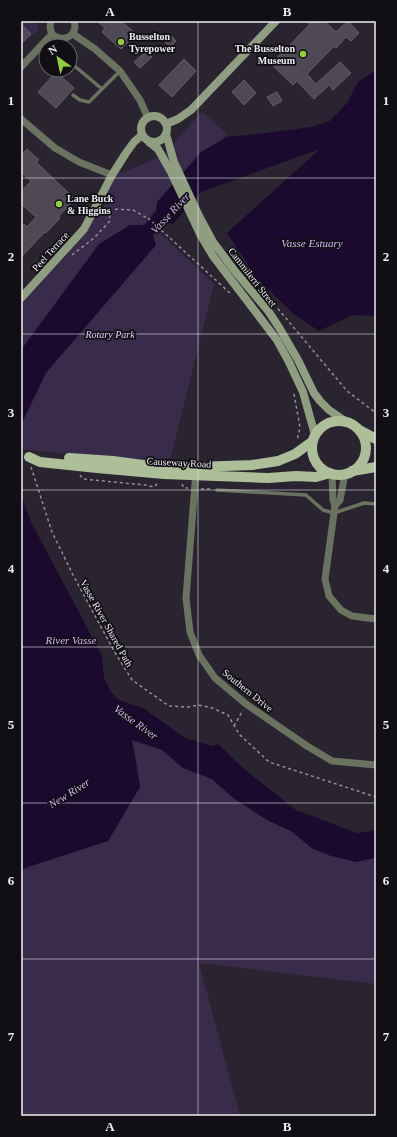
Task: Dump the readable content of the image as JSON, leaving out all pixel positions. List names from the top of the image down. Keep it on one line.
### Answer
{"streets":{"main road":["Peel Terrace","Cammilerri Street","Causeway Road"],"street":["Southern Drive"],"path":["Vasse River Shared Path"]},"crossings":[["Peel Terrace","Cammilerri Street"],["Cammilerri Street","Causeway Road"],["Causeway Road","Vasse River Shared Path"],["Causeway Road","Southern Drive"]],"water":["Vasse River","Vasse Estuary","River Vasse","New River"],"parks":["Rotary Park"],"places":["Busselton Tyrepower","The Busselton Museum","Lane Buck & Higgins"],"north":"top left","grid":{"columns":["A","B"],"rows":["1","2","3","4","5","6","7"]}}
